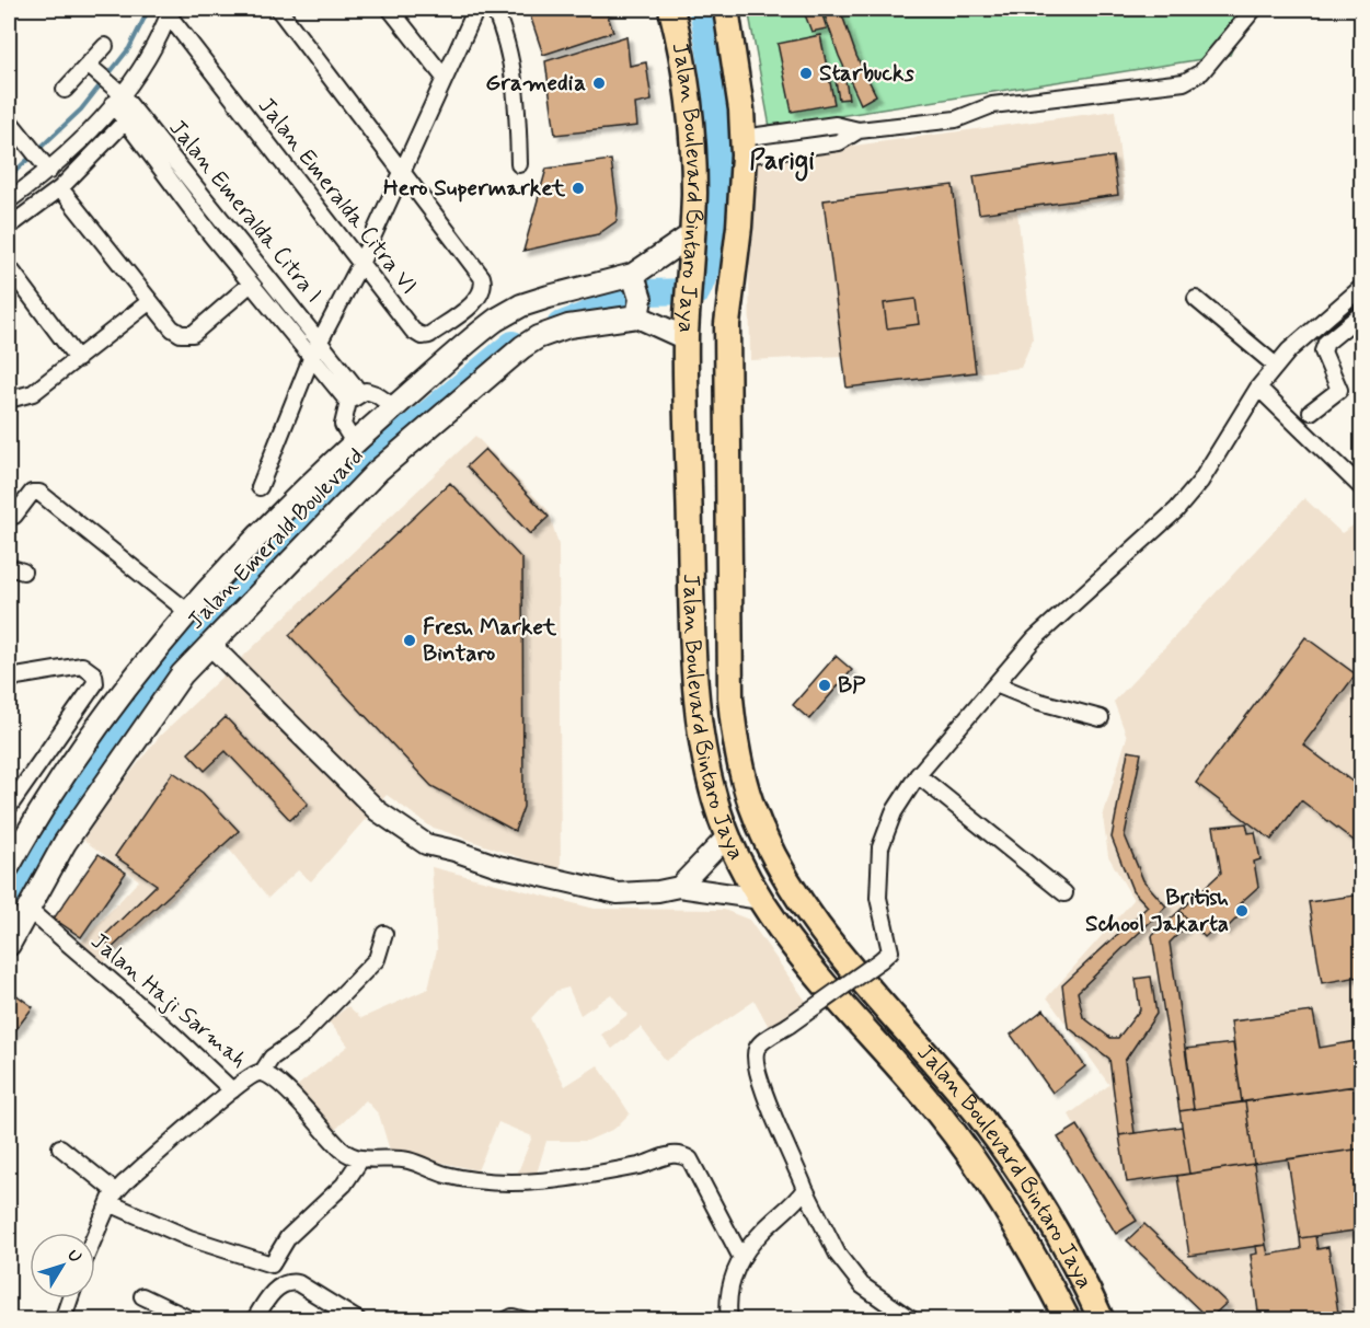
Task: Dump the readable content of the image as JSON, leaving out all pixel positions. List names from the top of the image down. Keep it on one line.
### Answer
{"streets":{"main road":["Jalan Boulevard Bintaro Jaya","Jalan Emerald Boulevard"],"street":["Jalan Emeralda Citra VI","Jalan Emeralda Citra I","Jalan Haji Sarmah"]},"crossings":[["Jalan Boulevard Bintaro Jaya","Jalan Emerald Boulevard"],["Jalan Emerald Boulevard","Jalan Haji Sarmah"]],"districts":["Parigi"],"places":["Starbucks","Gramedia","Hero Supermarket","Fresh Market Bintaro","BP","British School Jakarta"],"north":"top right"}
